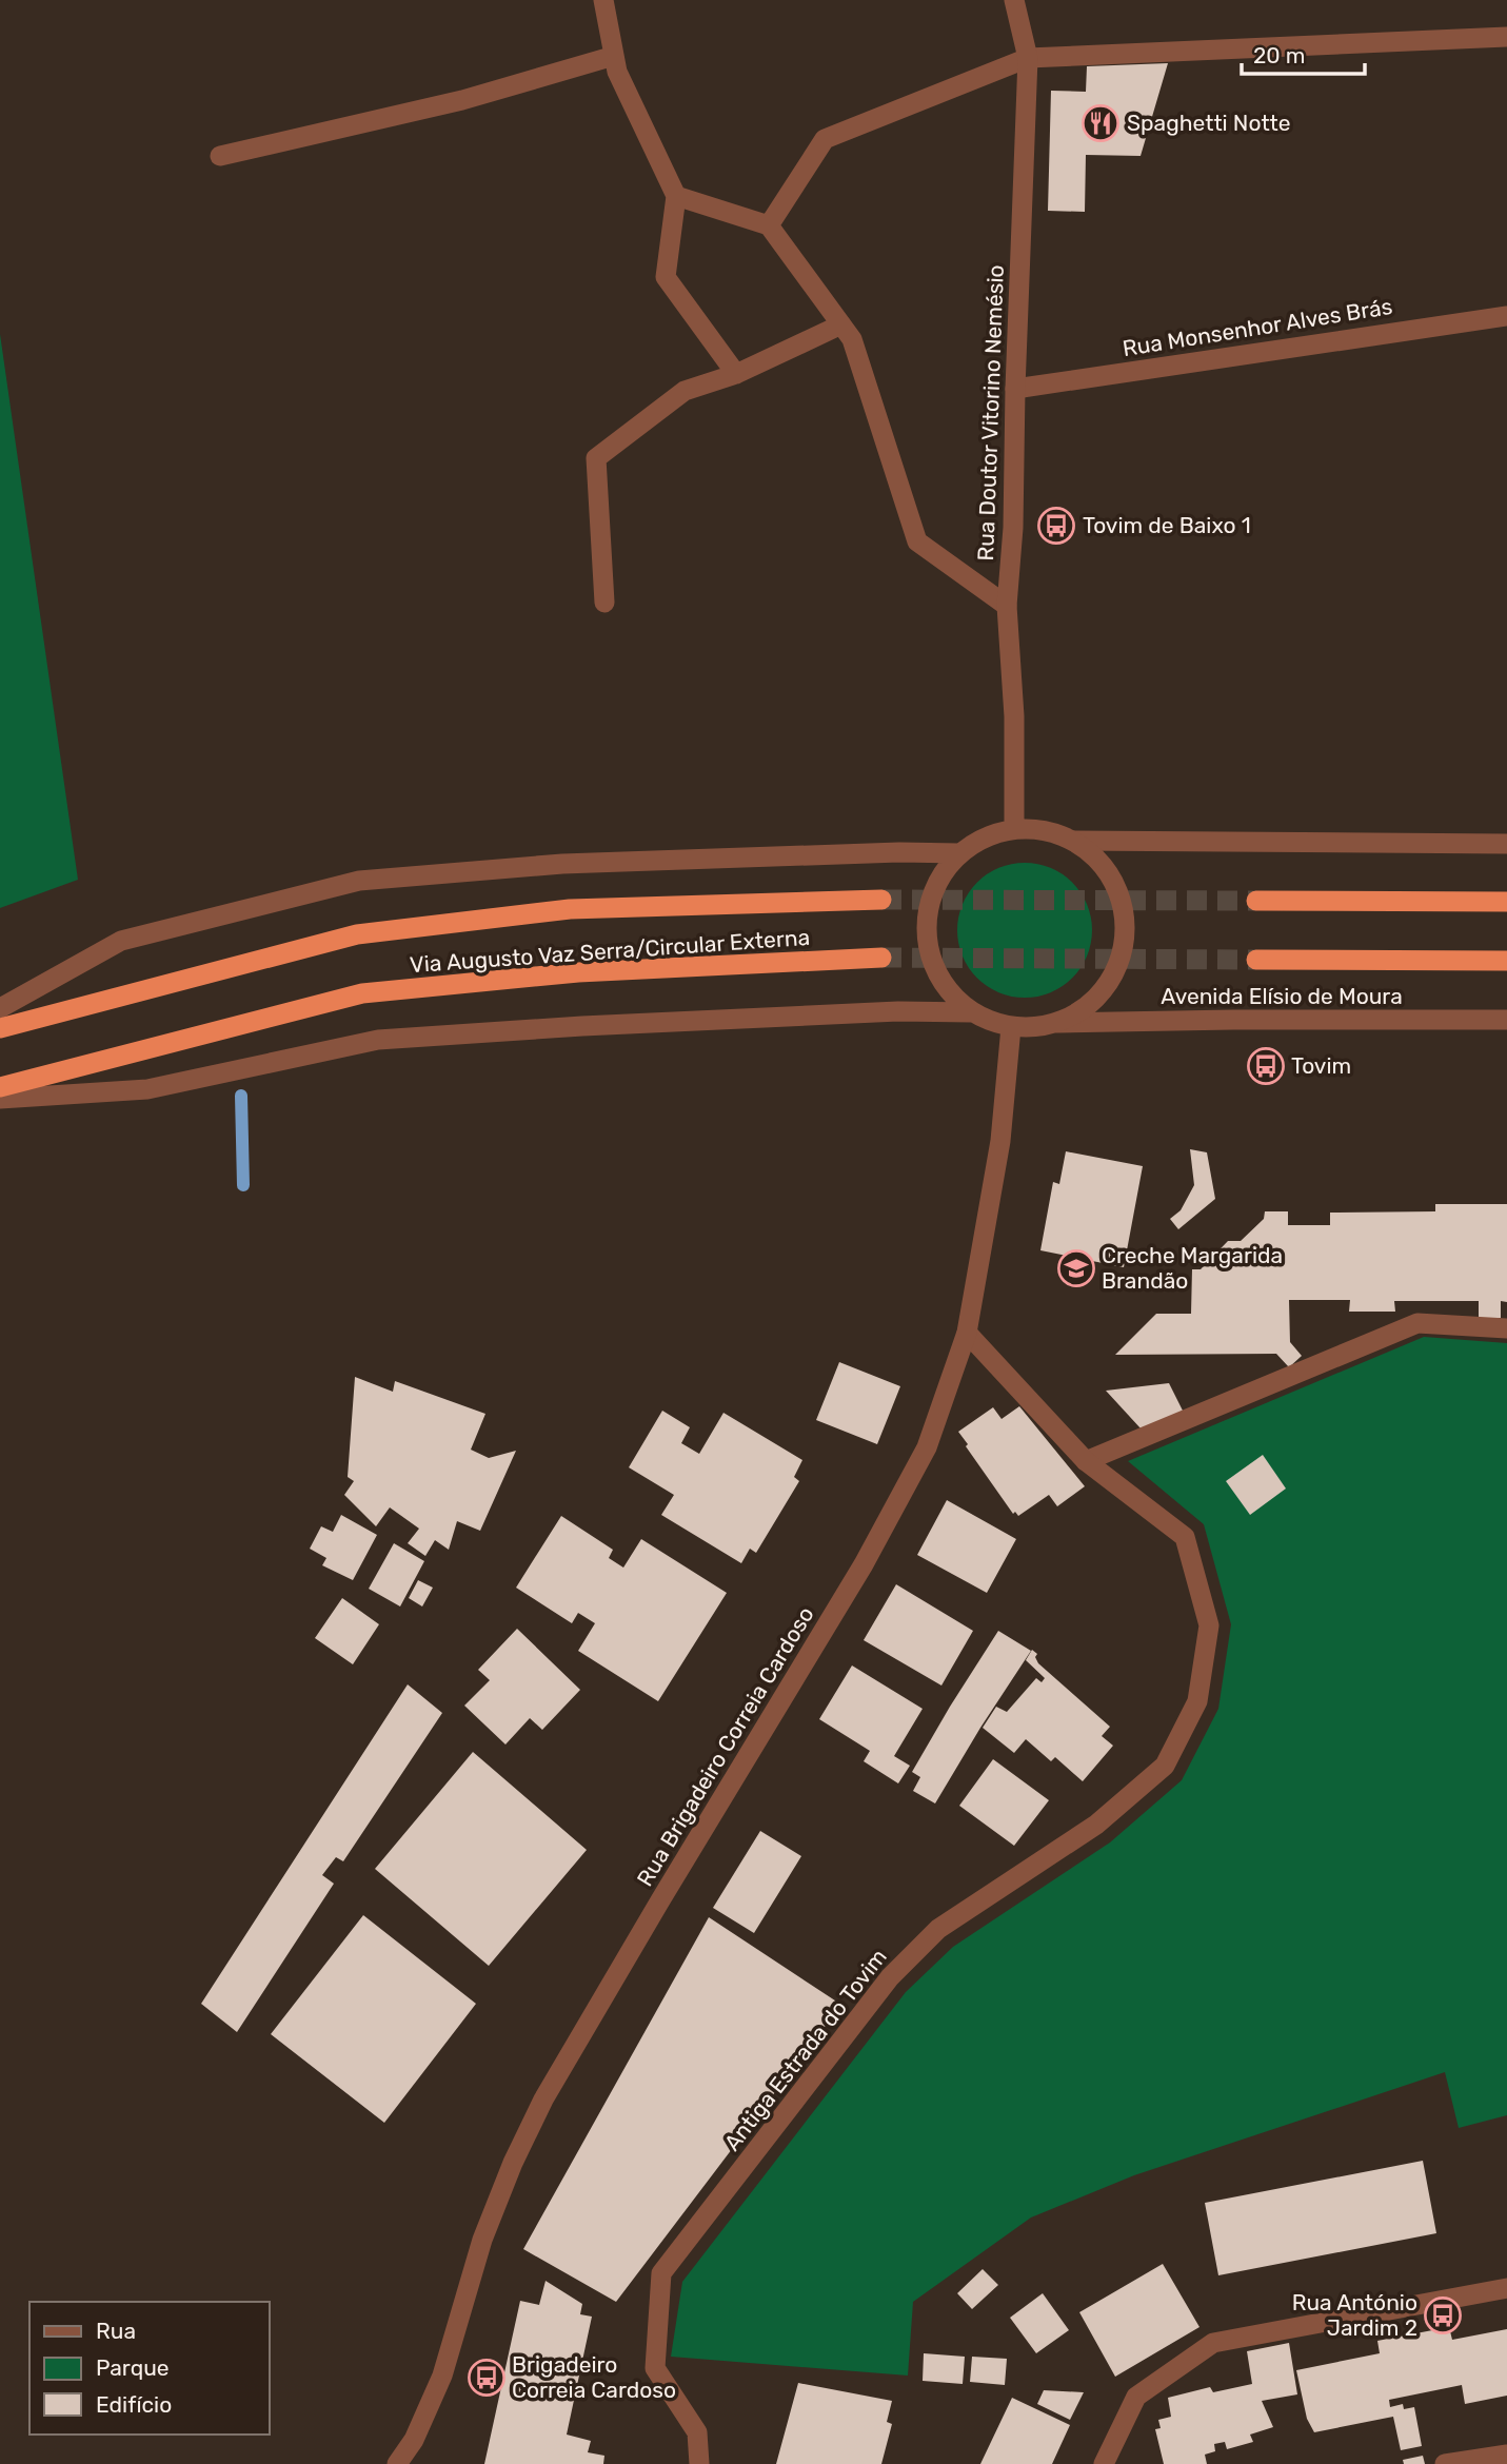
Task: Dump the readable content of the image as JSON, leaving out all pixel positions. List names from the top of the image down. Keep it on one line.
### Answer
{"streets":{"highway":["Via Augusto Vaz Serra/Circular Externa"],"street":["Rua Monsenhor Alves Brás","Rua Doutor Vitorino Nemésio","Avenida Elísio de Moura","Rua Brigadeiro Correia Cardoso","Antiga Estrada do Tovim"]},"crossings":[["Rua Monsenhor Alves Brás","Rua Doutor Vitorino Nemésio"],["Rua Doutor Vitorino Nemésio","Avenida Elísio de Moura"],["Rua Doutor Vitorino Nemésio","Rua Brigadeiro Correia Cardoso"],["Avenida Elísio de Moura","Rua Brigadeiro Correia Cardoso"],["Rua Brigadeiro Correia Cardoso","Antiga Estrada do Tovim"]],"places":{"restaurant":["Spaghetti Notte"],"bus stop":["Tovim de Baixo 1","Tovim","Rua António Jardim 2","Brigadeiro Correia Cardoso"],"school or university":["Creche Margarida Brandão"]},"legend":["Rua","Parque","Edifício"],"scale_bar":"20 m"}
